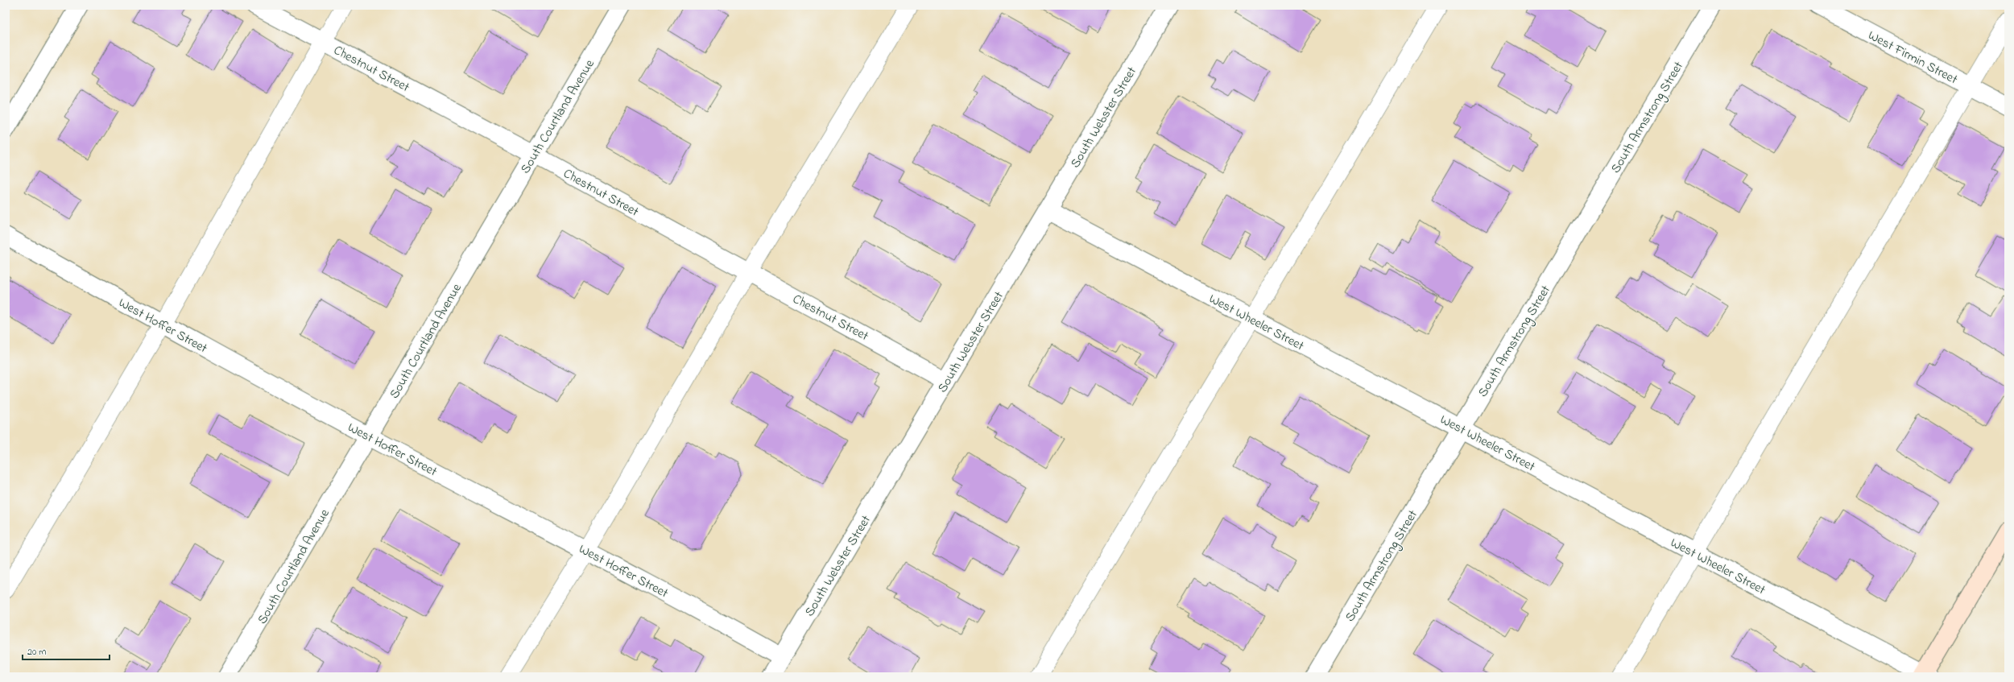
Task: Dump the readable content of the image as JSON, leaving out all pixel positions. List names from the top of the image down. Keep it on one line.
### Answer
{"streets":{"street":["West Firmin Street","Chestnut Street","South Courtland Avenue","South Webster Street","South Armstrong Street","West Wheeler Street","West Hoffer Street"]},"crossings":[["Chestnut Street","South Courtland Avenue"],["Chestnut Street","South Webster Street"],["South Courtland Avenue","West Hoffer Street"],["South Webster Street","West Wheeler Street"],["South Webster Street","West Hoffer Street"],["South Armstrong Street","West Wheeler Street"]],"scale_bar":"20 m"}
